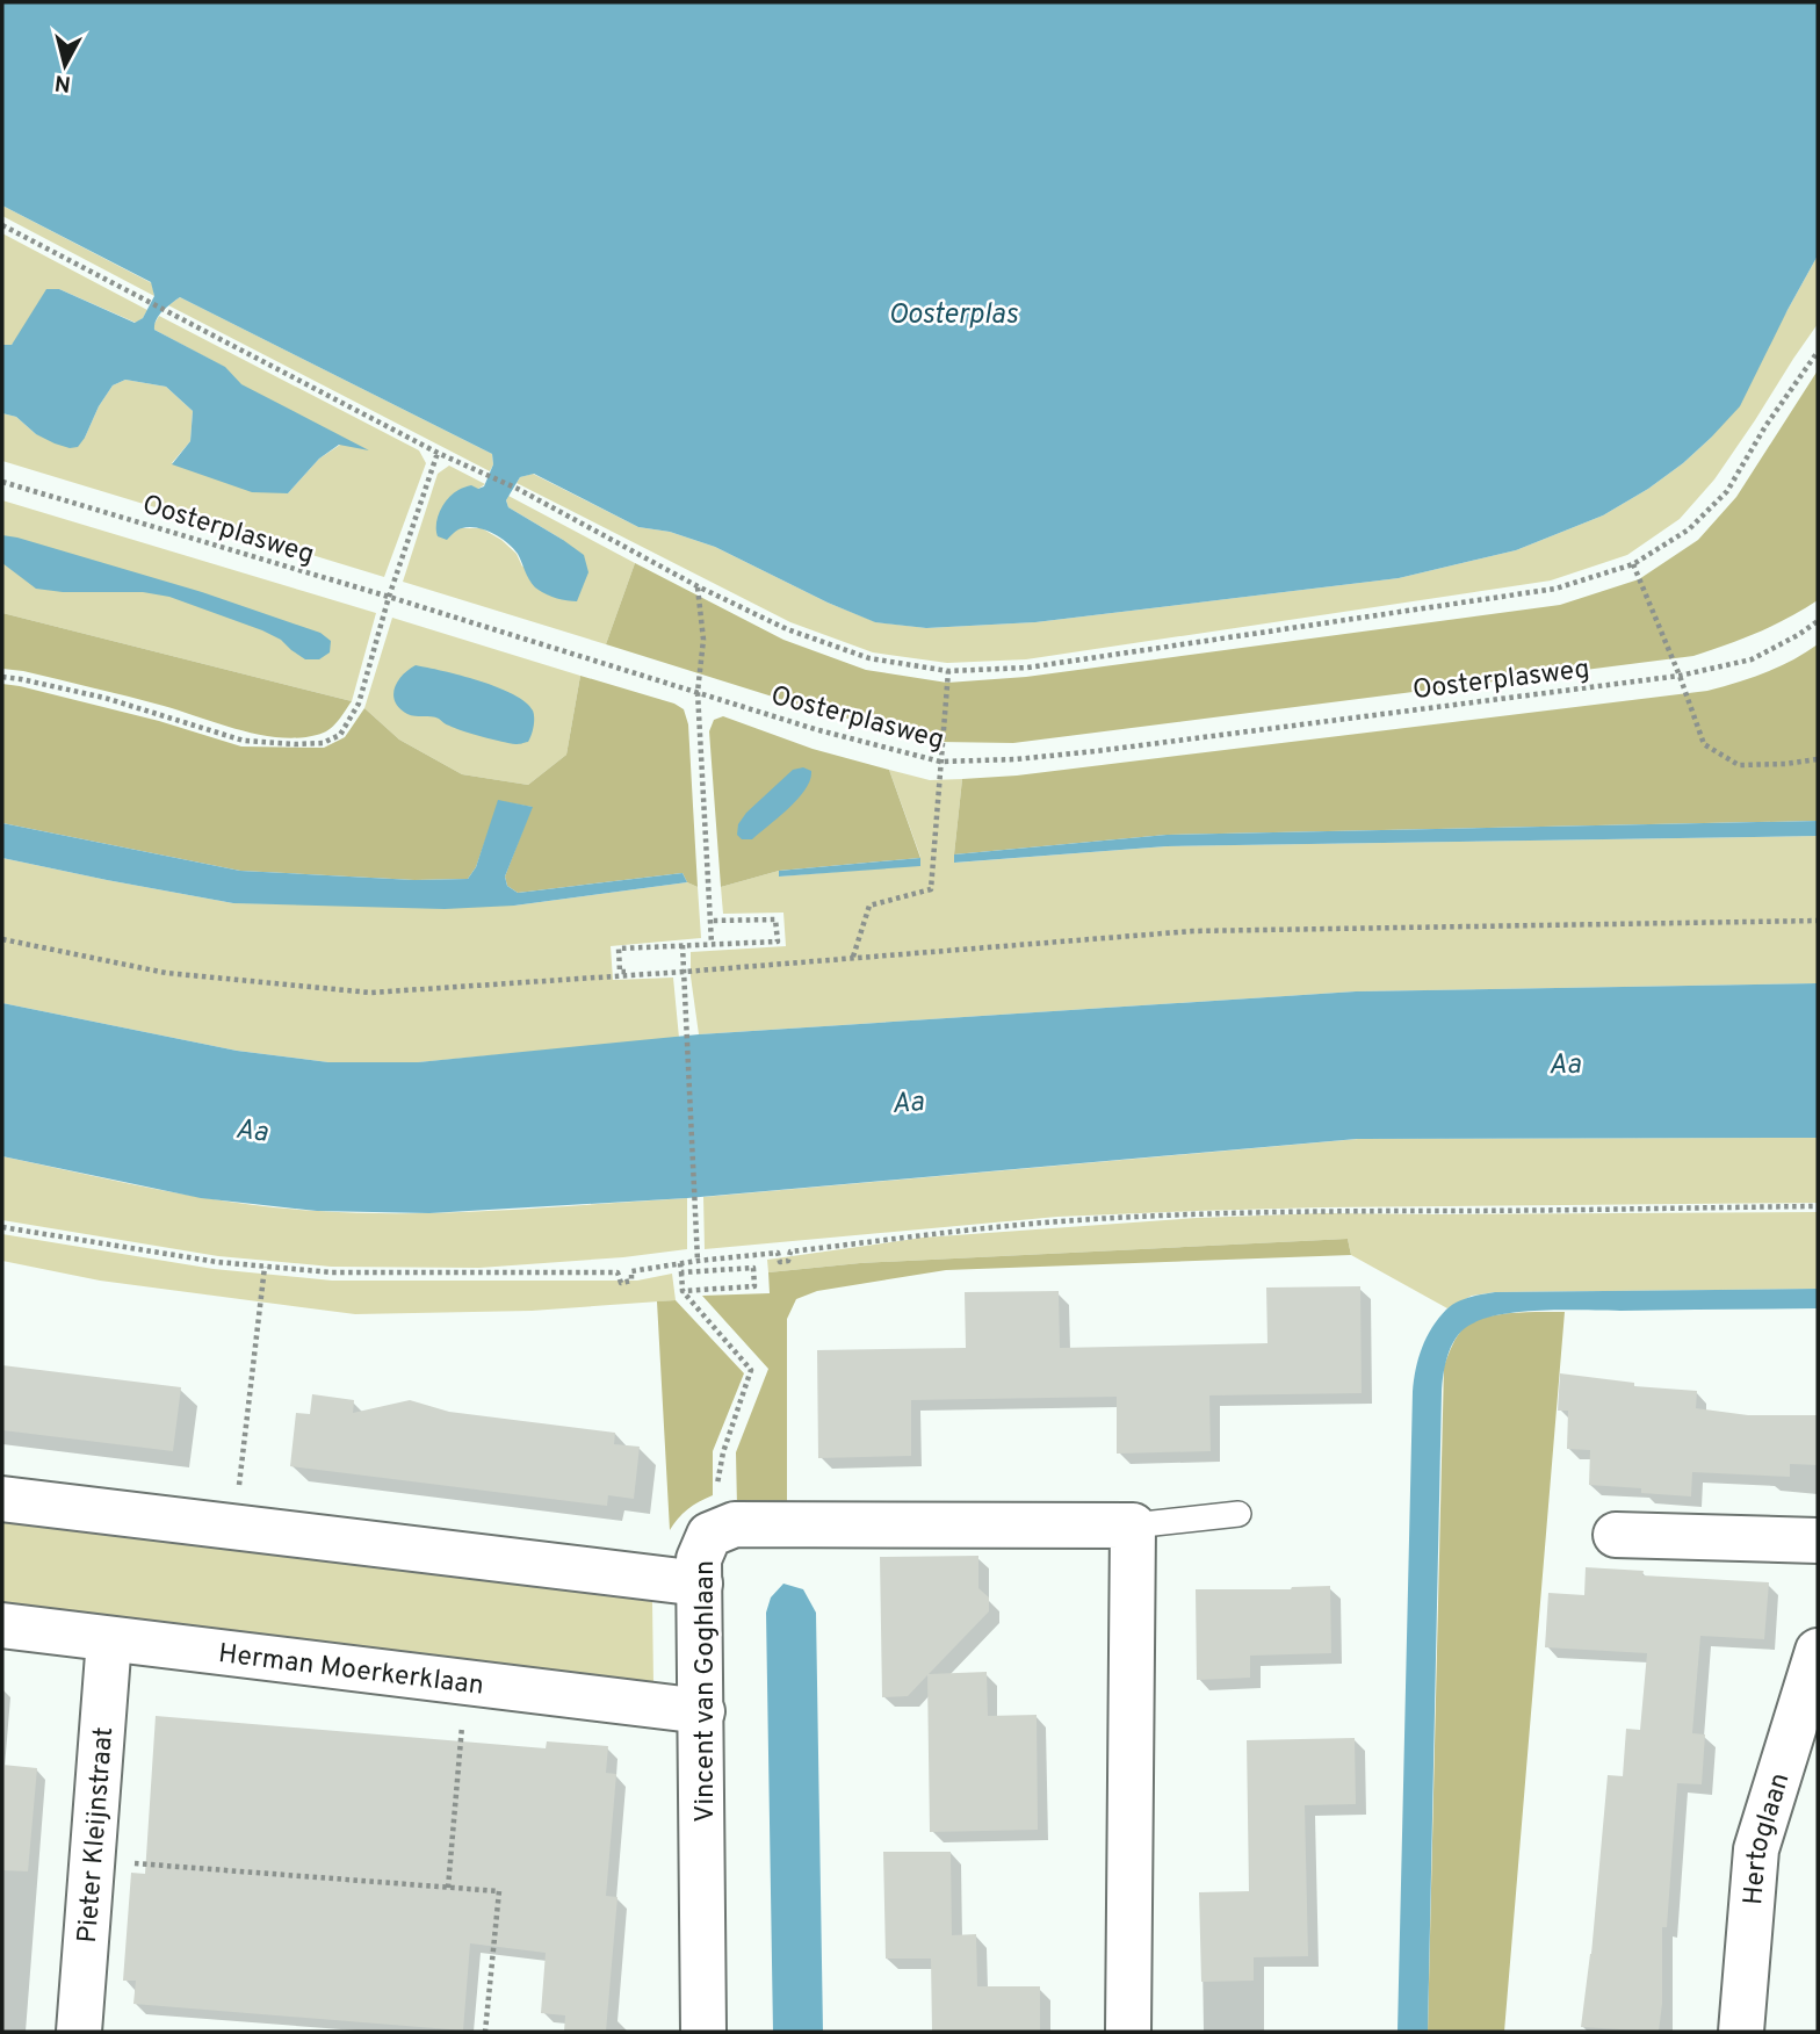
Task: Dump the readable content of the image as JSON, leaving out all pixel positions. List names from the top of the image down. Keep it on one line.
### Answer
{"streets":{"street":["Herman Moerkerklaan","Vincent van Goghlaan","Pieter Kleijnstraat","Hertoglaan"],"path":["Oosterplasweg"]},"crossings":[["Herman Moerkerklaan","Vincent van Goghlaan"],["Herman Moerkerklaan","Pieter Kleijnstraat"]],"water":["Oosterplas","Aa"],"north":"bottom"}
